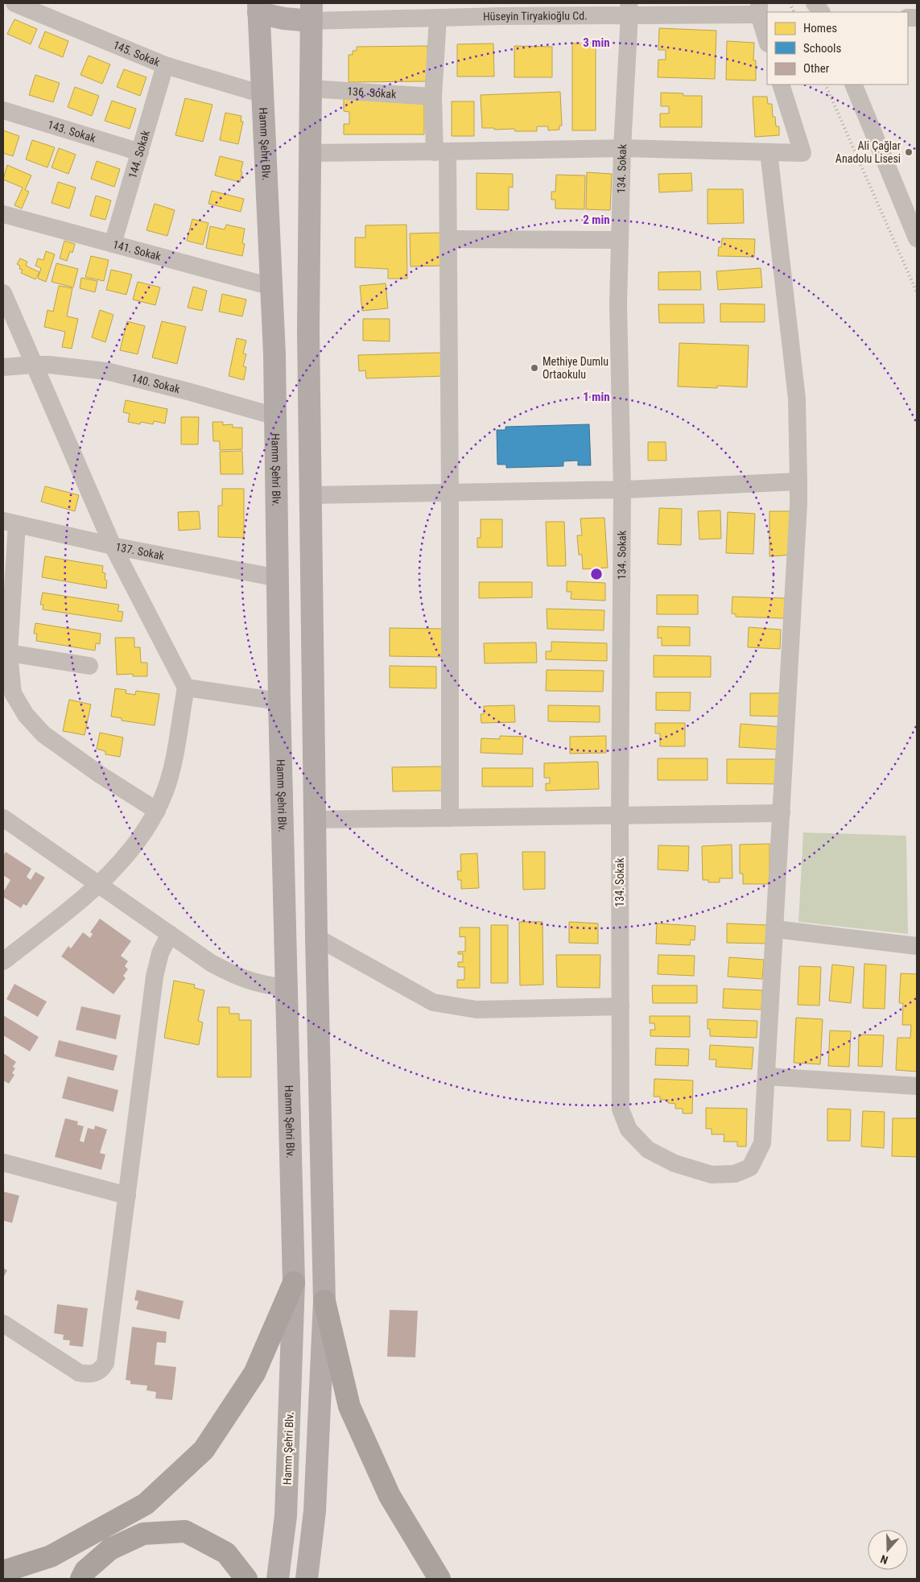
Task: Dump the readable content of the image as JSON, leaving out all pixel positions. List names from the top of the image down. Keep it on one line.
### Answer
{"streets":{"main road":["Hamm Şehri Blv."],"street":["Hüseyin Tiryakioğlu Cd.","145. Sokak","136. Sokak","143. Sokak","144. Sokak","134. Sokak","141. Sokak","140. Sokak","137. Sokak"]},"crossings":[["Hüseyin Tiryakioğlu Cd.","Hamm Şehri Blv."],["Hüseyin Tiryakioğlu Cd.","134. Sokak"],["145. Sokak","Hamm Şehri Blv."],["145. Sokak","144. Sokak"],["143. Sokak","144. Sokak"],["Hamm Şehri Blv.","141. Sokak"],["Hamm Şehri Blv.","140. Sokak"],["Hamm Şehri Blv.","137. Sokak"],["144. Sokak","141. Sokak"]],"places":["Ali Çağlar Anadolu Lisesi","Methiye Dumlu Ortaokulu"],"legend":["Homes","Schools","Other"],"north":"bottom","rings":["3 min","2 min","1 min"]}
